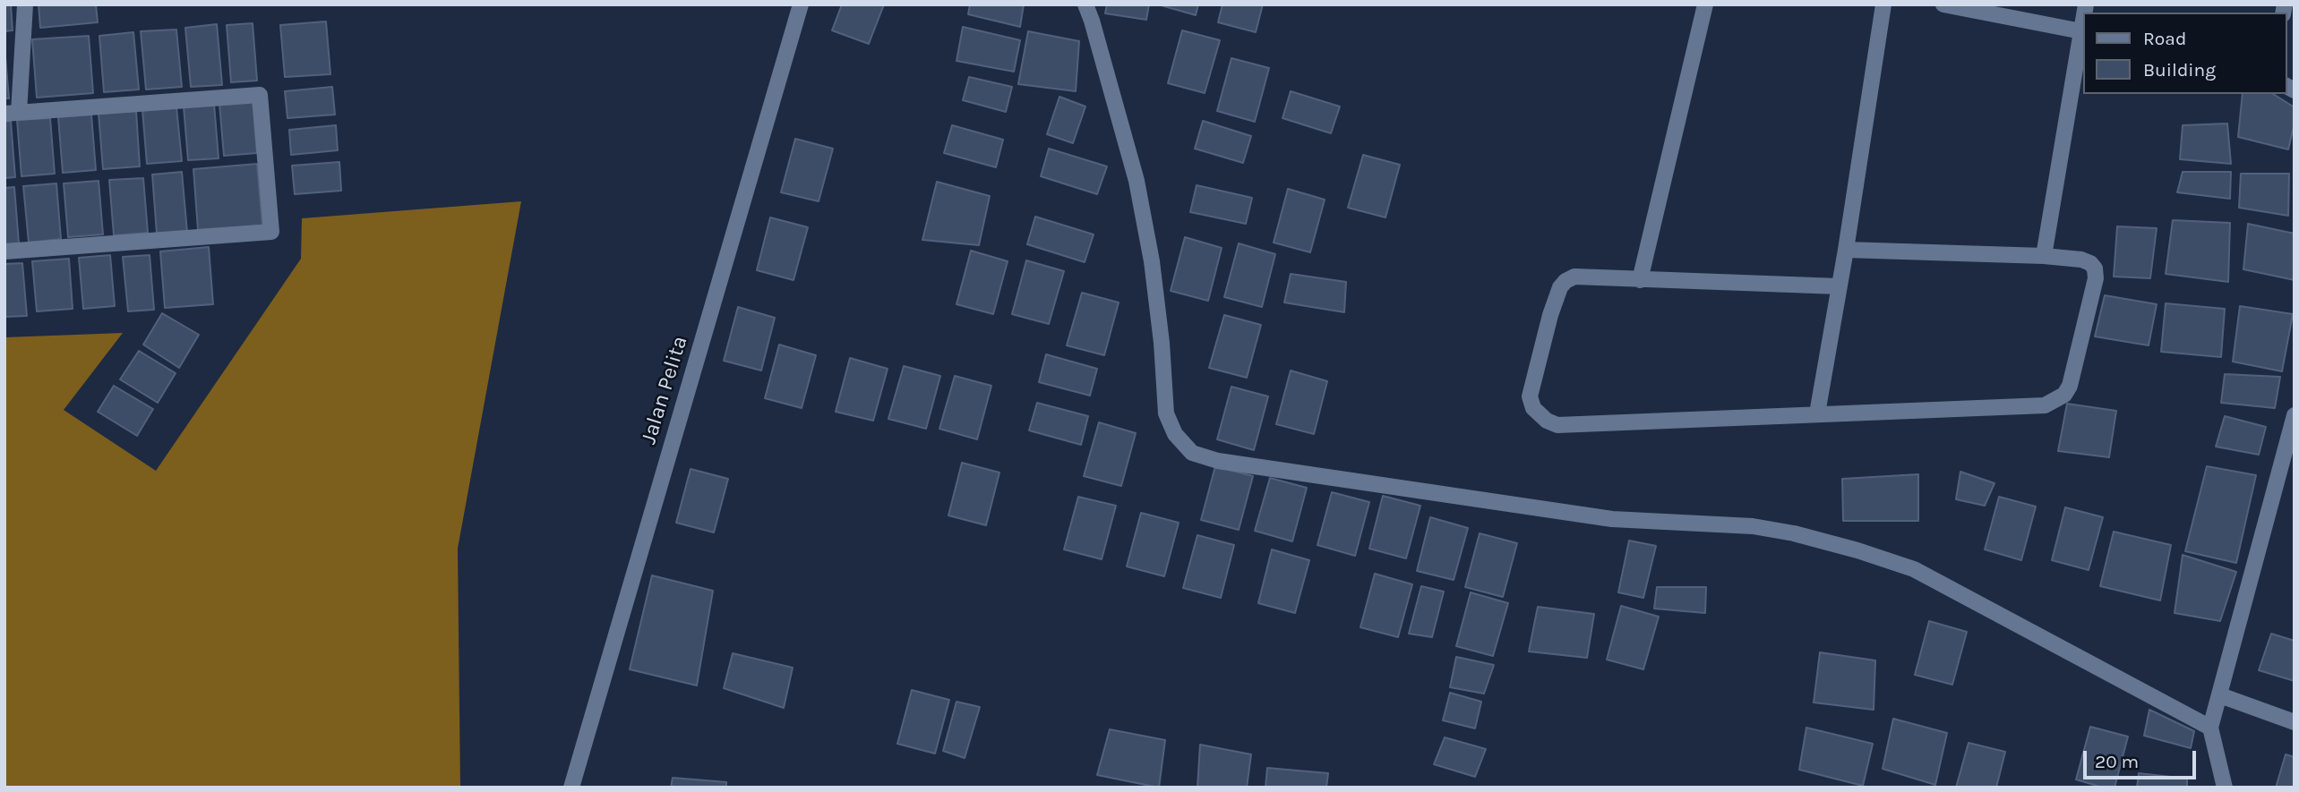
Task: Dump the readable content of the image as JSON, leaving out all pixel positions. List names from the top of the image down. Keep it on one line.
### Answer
{"streets":{"street":["Jalan Pelita"]},"legend":["Road","Building"],"scale_bar":"20 m"}
